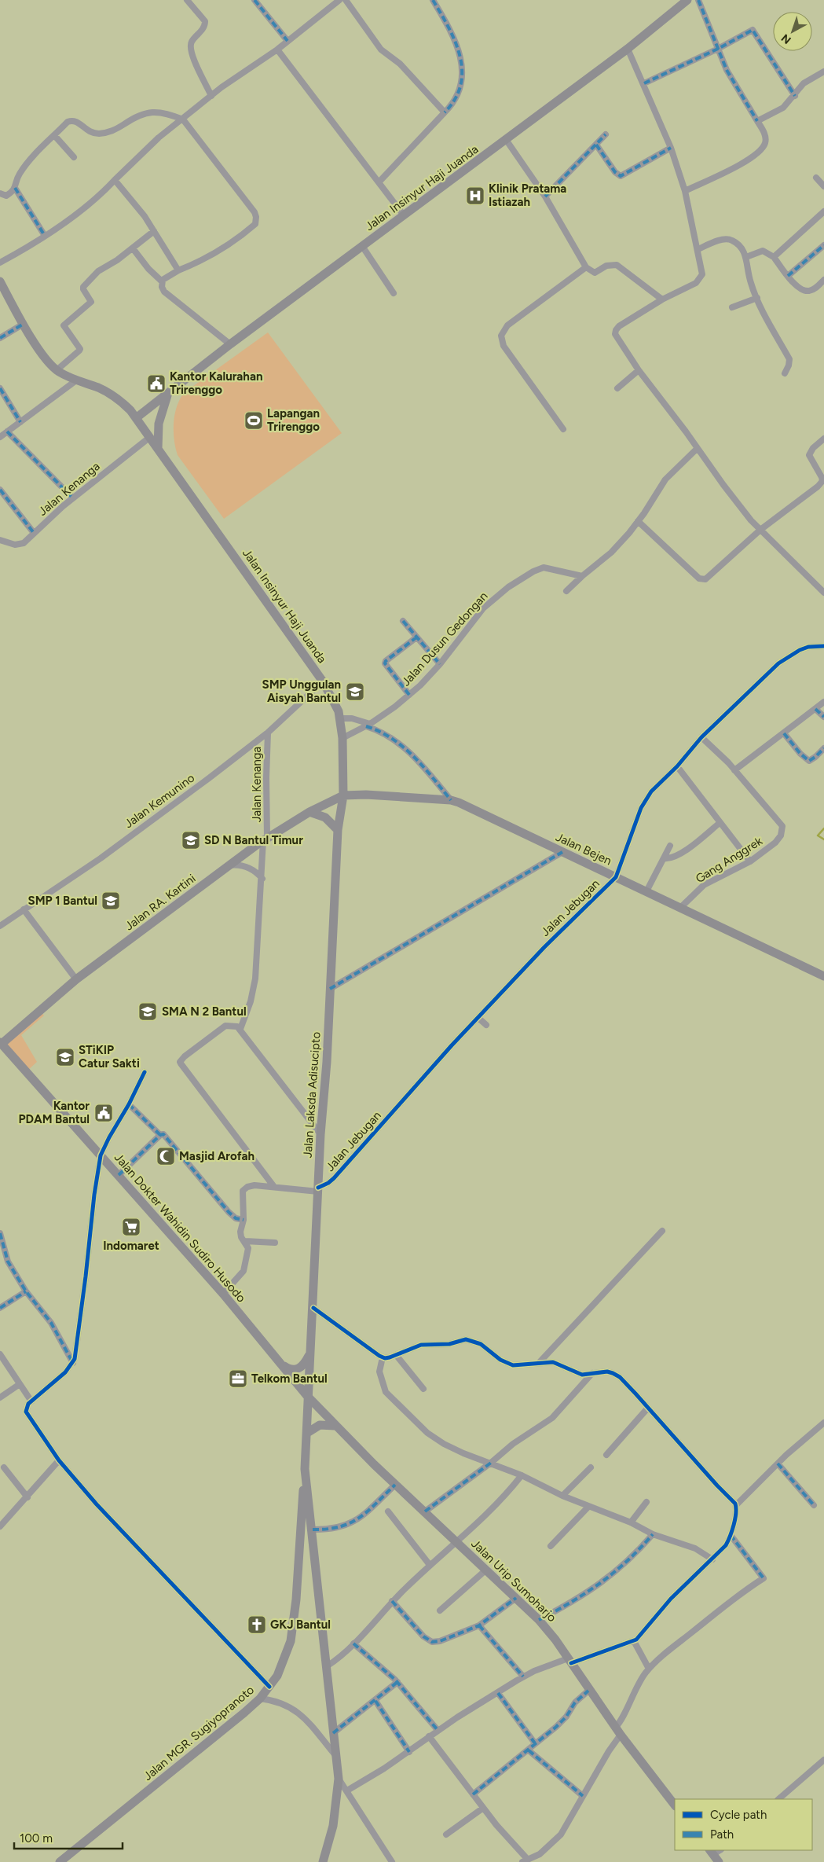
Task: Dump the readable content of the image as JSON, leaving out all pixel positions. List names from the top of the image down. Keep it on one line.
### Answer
{"streets":{"main road":["Jalan Insinyur Haji Juanda","Jalan Bejen","Jalan RA. Kartini","Jalan Laksda Adisucipto","Jalan Dokter Wahidin Sudiro Husodo","Jalan Urip Sumoharjo","Jalan MGR. Sugiyopranoto"],"street":["Jalan Kenanga","Jalan Dusun Gedongan","Jalan Kemunino","Gang Anggrek","Jalan Jebugan"]},"crossings":[["Jalan Insinyur Haji Juanda","Jalan Kenanga"],["Jalan Insinyur Haji Juanda","Jalan Dusun Gedongan"],["Jalan Insinyur Haji Juanda","Jalan Kemunino"],["Jalan Insinyur Haji Juanda","Jalan Bejen"],["Jalan Insinyur Haji Juanda","Jalan RA. Kartini"],["Jalan Insinyur Haji Juanda","Jalan Laksda Adisucipto"],["Jalan Kenanga","Jalan Kemunino"],["Jalan Kenanga","Jalan RA. Kartini"],["Jalan Bejen","Gang Anggrek"],["Jalan Bejen","Jalan RA. Kartini"],["Jalan Bejen","Jalan Jebugan"],["Jalan Bejen","Jalan Laksda Adisucipto"],["Jalan RA. Kartini","Jalan Laksda Adisucipto"],["Jalan RA. Kartini","Jalan Dokter Wahidin Sudiro Husodo"],["Jalan Jebugan","Jalan Laksda Adisucipto"],["Jalan Laksda Adisucipto","Jalan Dokter Wahidin Sudiro Husodo"],["Jalan Laksda Adisucipto","Jalan Urip Sumoharjo"],["Jalan Laksda Adisucipto","Jalan MGR. Sugiyopranoto"],["Jalan Dokter Wahidin Sudiro Husodo","Jalan Urip Sumoharjo"]],"places":{"hospital":["Klinik Pratama Istiazah"],"public building":["Kantor Kalurahan Trirenggo","Kantor PDAM Bantul"],"sports":["Lapangan Trirenggo"],"school or university":["SMP Unggulan Aisyah Bantul","SD N Bantul Timur","SMP 1 Bantul","SMA N 2 Bantul","STiKIP Catur Sakti"],"mosque":["Masjid Arofah"],"supermarket":["Indomaret"],"office":["Telkom Bantul"],"church":["GKJ Bantul"]},"legend":["Cycle path","Path"],"scale_bar":"100 m","north":"bottom left"}
